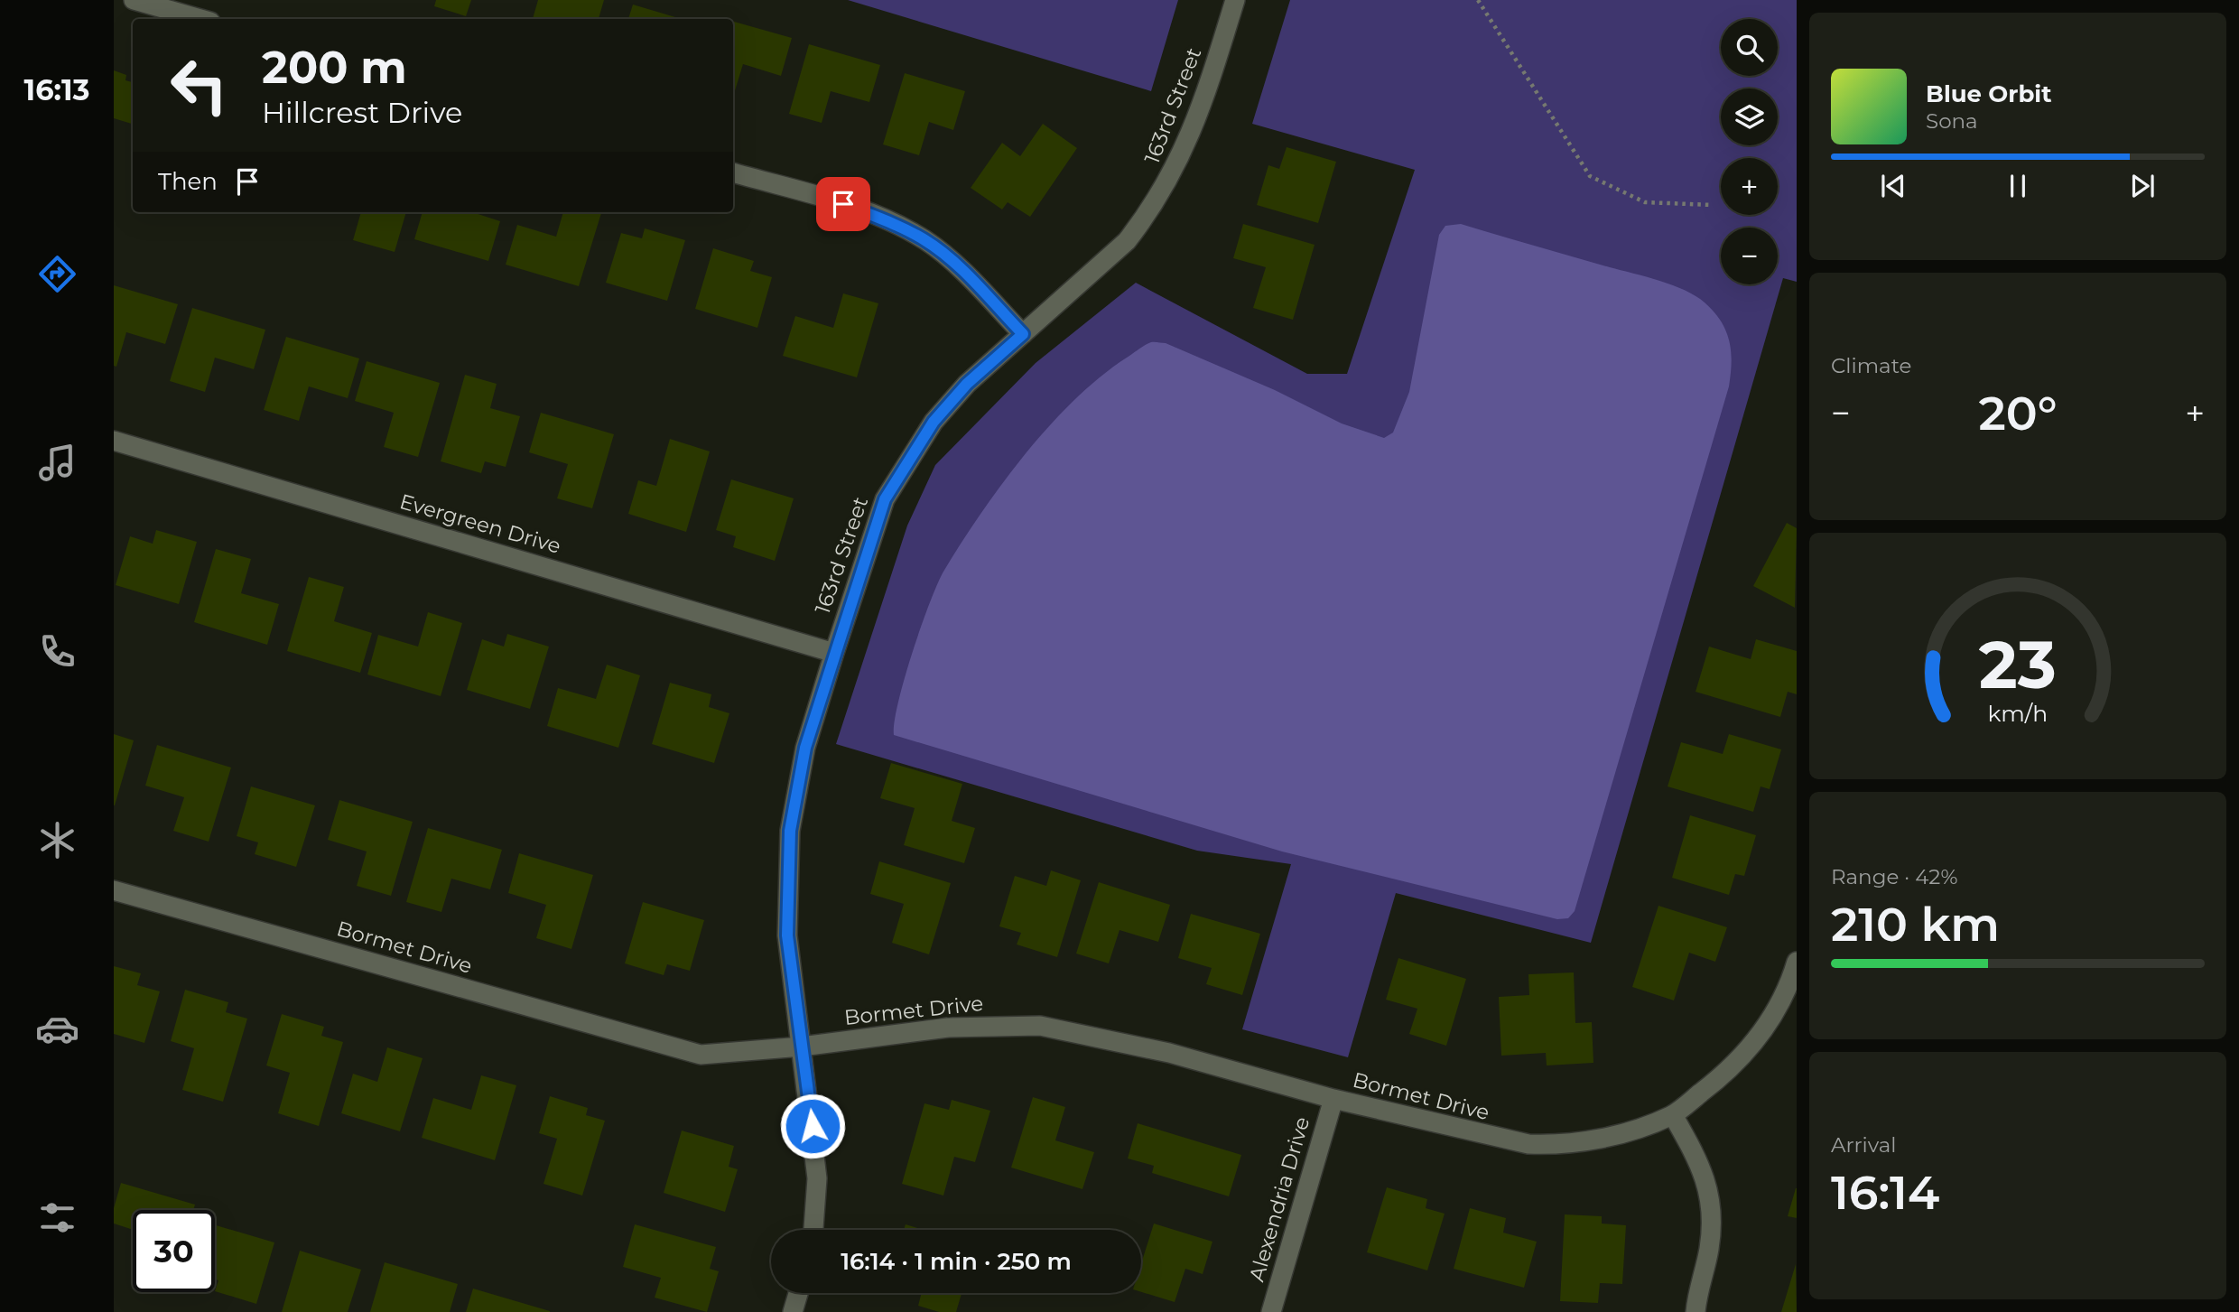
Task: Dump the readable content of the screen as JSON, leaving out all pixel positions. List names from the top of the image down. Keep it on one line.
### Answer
{"streets":{"street":["163rd Street","Evergreen Drive","Bormet Drive","Alexendria Drive"]},"crossings":[["163rd Street","Evergreen Drive"],["163rd Street","Bormet Drive"],["Bormet Drive","Alexendria Drive"]],"page":{"tabs":"16:13","map_buttons":["+","−"],"turn":["200 m","Hillcrest Drive"],"song":["Blue Orbit","Sona"],"then":"Then","tile":["Climate",["Range · 42%","210 km"],["Arrival","16:14"]],"heat":["−","20°","+"],"limit":"30","trip":"16:14 · 1 min · 250 m","gauge":["23","km/h"]}}
